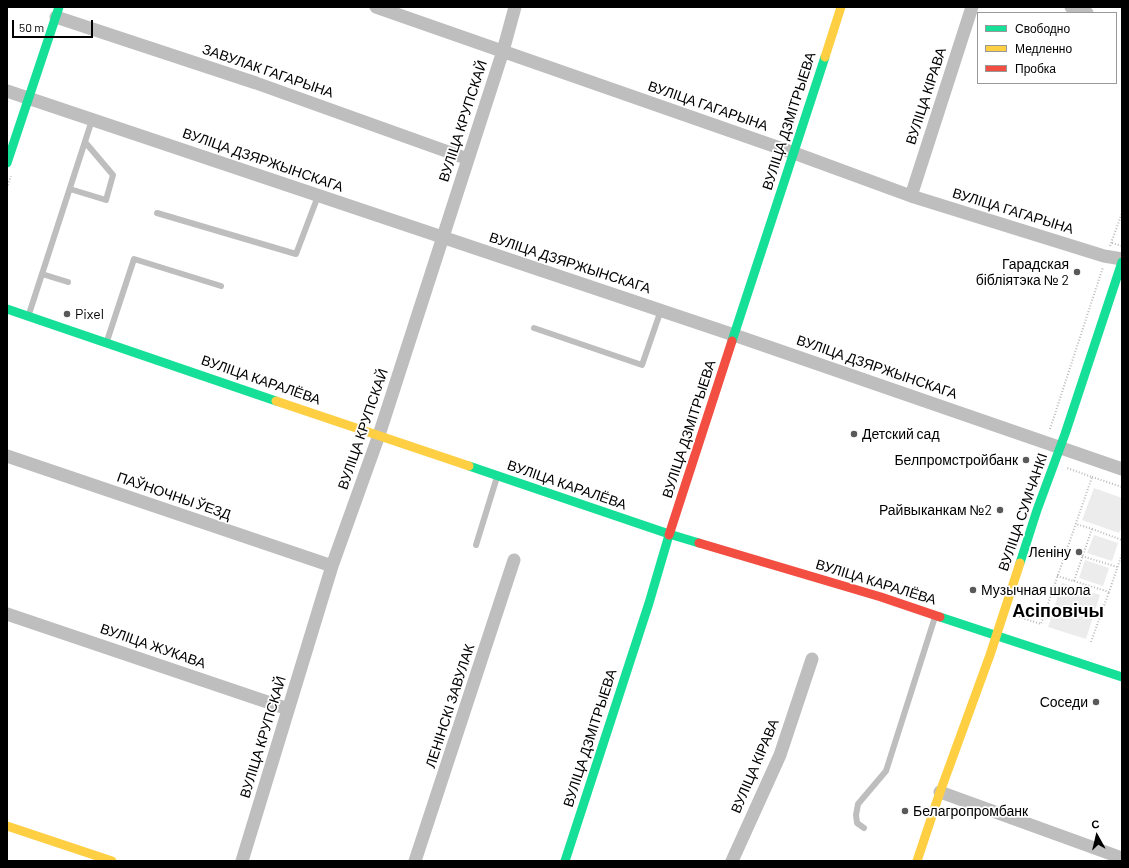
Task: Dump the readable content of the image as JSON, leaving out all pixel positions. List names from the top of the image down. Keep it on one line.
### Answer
{"streets":{"street":["ЗАВУЛАК ГАГАРЫНА","ВУЛІЦА КІРАВА","ВУЛІЦА ГАГАРЫНА","ВУЛІЦА КРУПСКАЙ","ВУЛІЦА ДЗМІТРЫЕВА","ВУЛІЦА ДЗЯРЖЫНСКАГА","ВУЛІЦА КАРАЛЁВА","ПАЎНОЧНЫ ЎЕЗД","ВУЛІЦА СУМЧАНКІ","ВУЛІЦА ЖУКАВА","ЛЕНІНСКІ ЗАВУЛАК"]},"crossings":[["ЗАВУЛАК ГАГАРЫНА","ВУЛІЦА КРУПСКАЙ"],["ВУЛІЦА КІРАВА","ВУЛІЦА ГАГАРЫНА"],["ВУЛІЦА ГАГАРЫНА","ВУЛІЦА КРУПСКАЙ"],["ВУЛІЦА ГАГАРЫНА","ВУЛІЦА ДЗМІТРЫЕВА"],["ВУЛІЦА КРУПСКАЙ","ВУЛІЦА ДЗЯРЖЫНСКАГА"],["ВУЛІЦА КРУПСКАЙ","ВУЛІЦА КАРАЛЁВА"],["ВУЛІЦА КРУПСКАЙ","ПАЎНОЧНЫ ЎЕЗД"],["ВУЛІЦА КРУПСКАЙ","ВУЛІЦА ЖУКАВА"],["ВУЛІЦА ДЗМІТРЫЕВА","ВУЛІЦА ДЗЯРЖЫНСКАГА"],["ВУЛІЦА ДЗМІТРЫЕВА","ВУЛІЦА КАРАЛЁВА"],["ВУЛІЦА ДЗЯРЖЫНСКАГА","ВУЛІЦА СУМЧАНКІ"],["ВУЛІЦА КАРАЛЁВА","ВУЛІЦА СУМЧАНКІ"]],"districts":["Асіповічы"],"places":["Гарадская бібліятэка № 2","Pixel","Детский сад","Белпромстройбанк","Райвыканкам №2","Леніну","Музычная школа","Соседи","Белагропромбанк"],"legend":["Свободно","Медленно","Пробка"],"scale_bar":"50 m","north":"top"}
